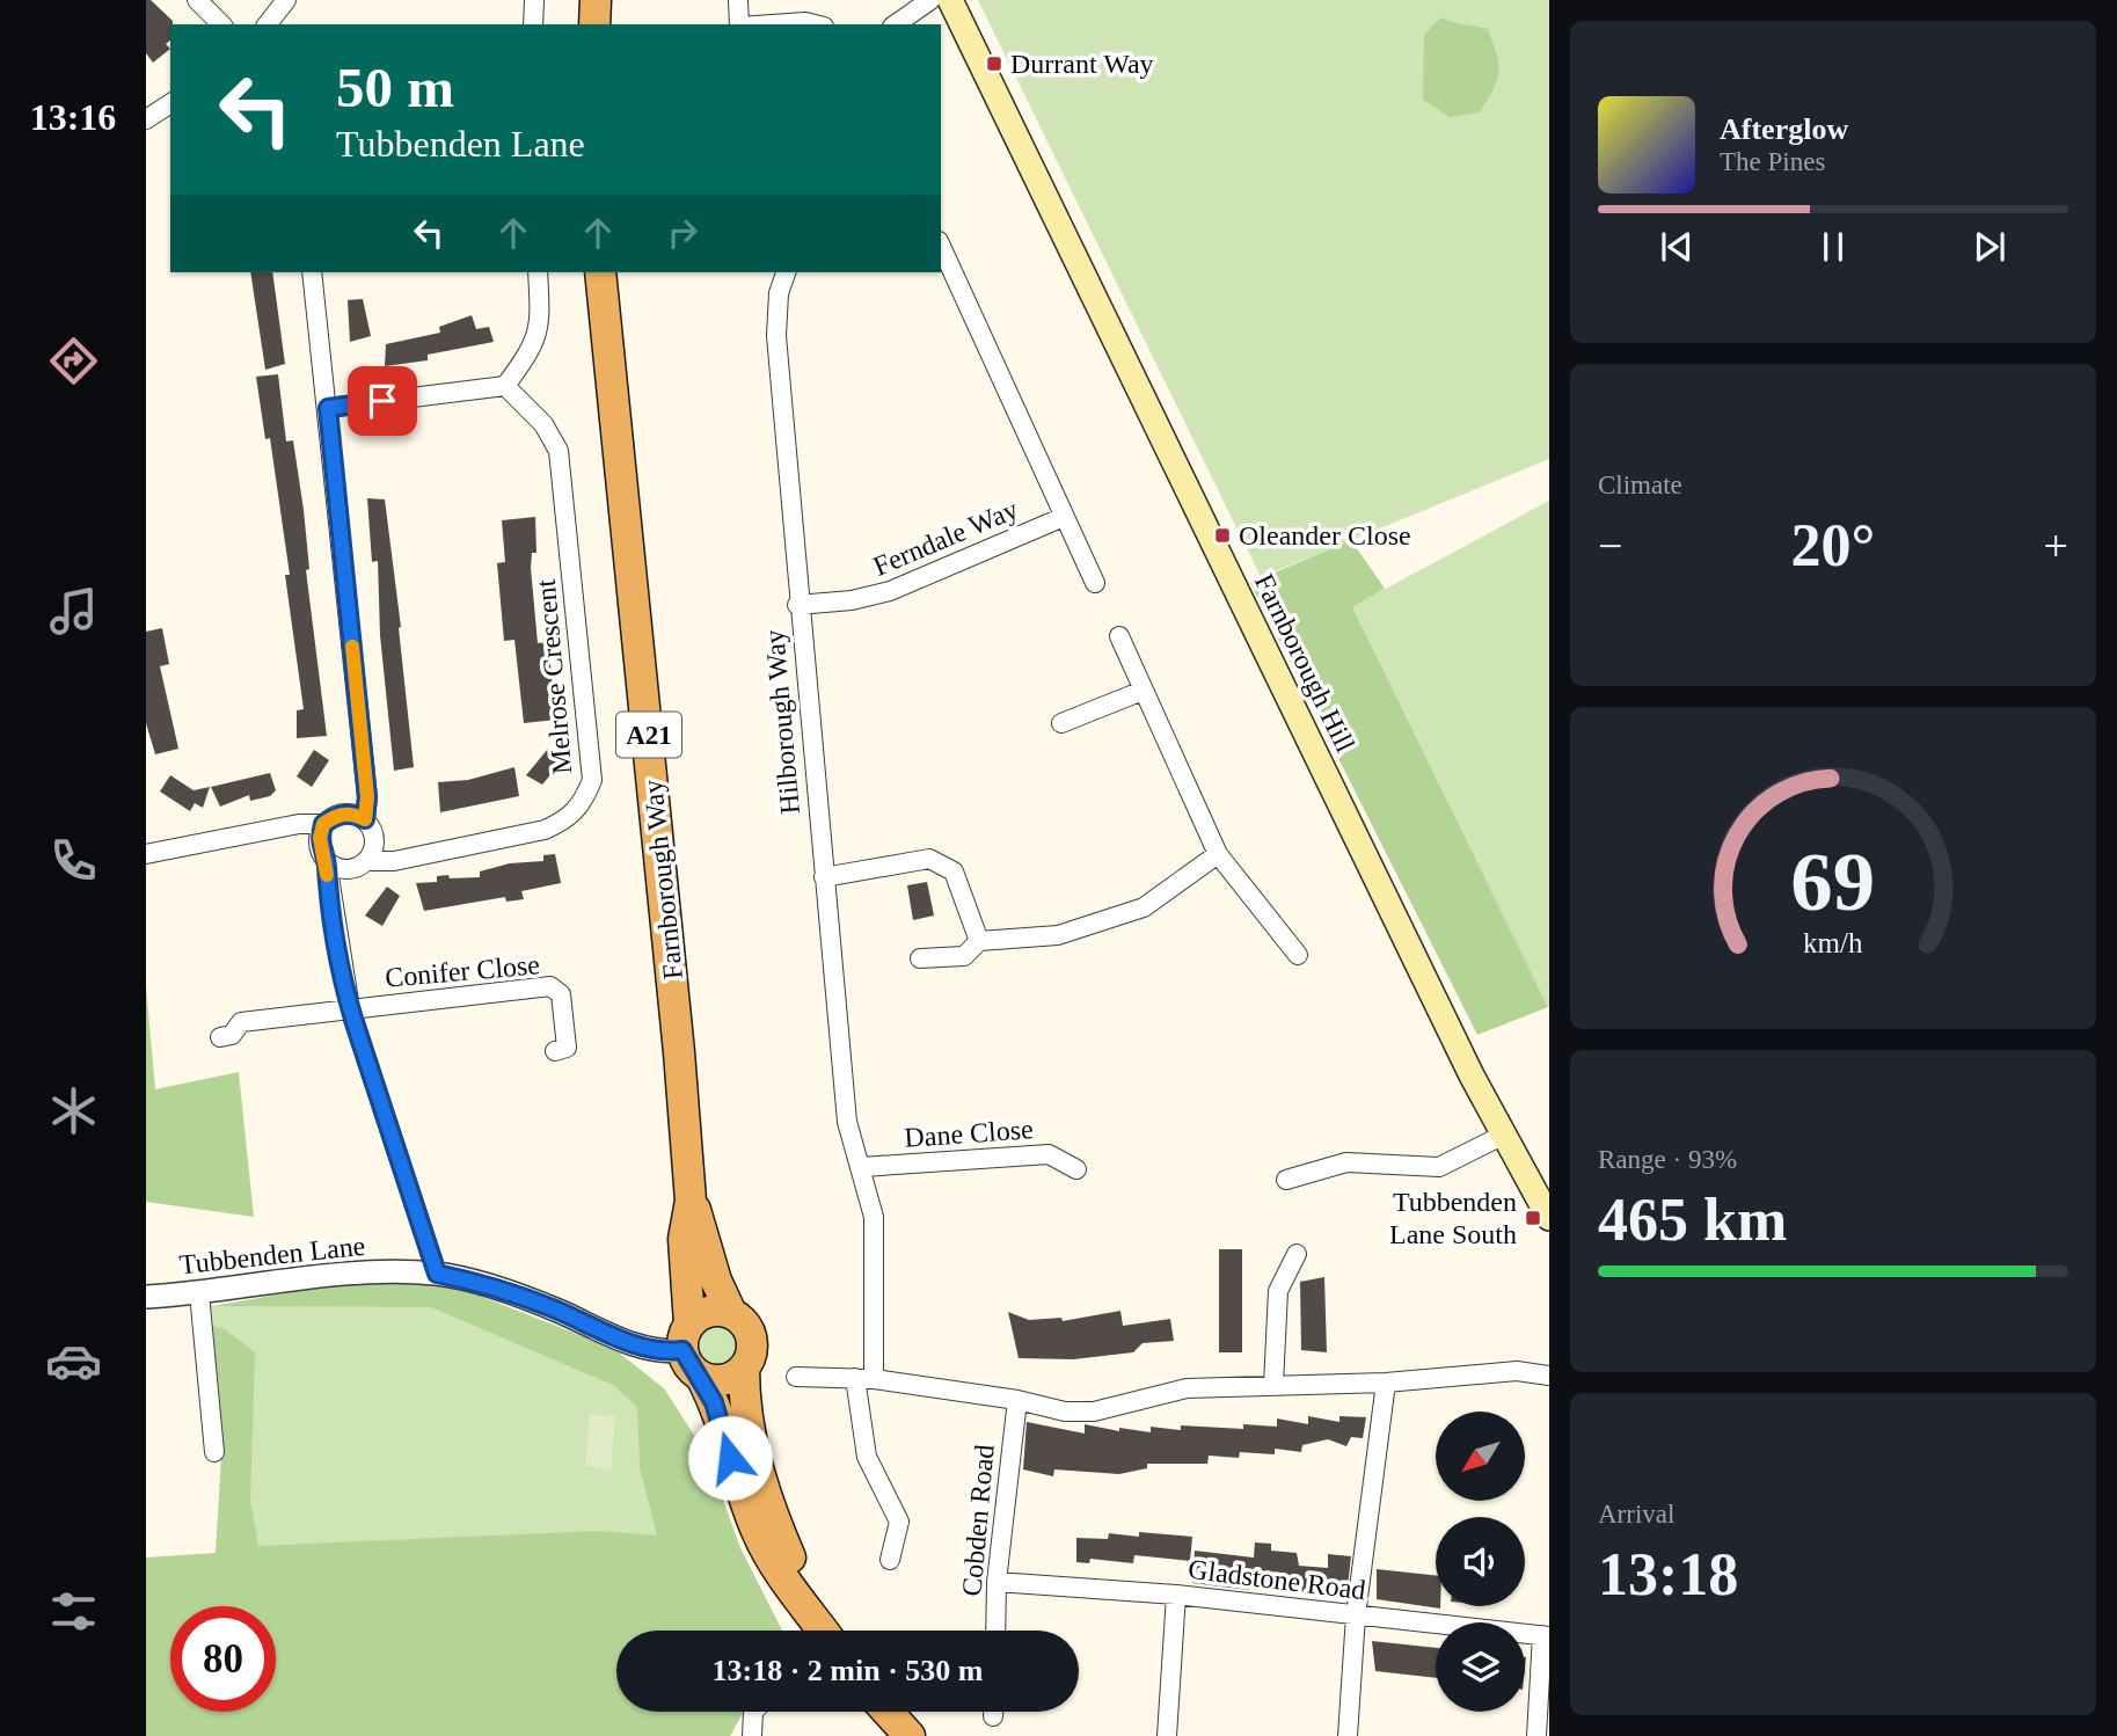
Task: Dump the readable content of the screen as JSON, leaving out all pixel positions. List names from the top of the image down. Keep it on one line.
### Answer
{"streets":{"highway":["A21","Farnborough Way"],"main road":["Farnborough Hill"],"street":["Ferndale Way","Melrose Crescent","Hilborough Way","Conifer Close","Dane Close","Tubbenden Lane","Cobden Road","Gladstone Road"]},"crossings":[["Ferndale Way","Hilborough Way"],["Hilborough Way","Dane Close"],["Farnborough Way","Tubbenden Lane"],["Cobden Road","Gladstone Road"]],"places":{"transit":["Durrant Way","Oleander Close","Tubbenden Lane South"]},"north":"bottom left","page":{"tabs":"13:16","turn":["50 m","Tubbenden Lane"],"song":["Afterglow","The Pines"],"tile":["Climate",["Range · 93%","465 km"],["Arrival","13:18"]],"heat":["−","20°","+"],"limit":"80","trip":"13:18 · 2 min · 530 m","gauge":["69","km/h"]}}
